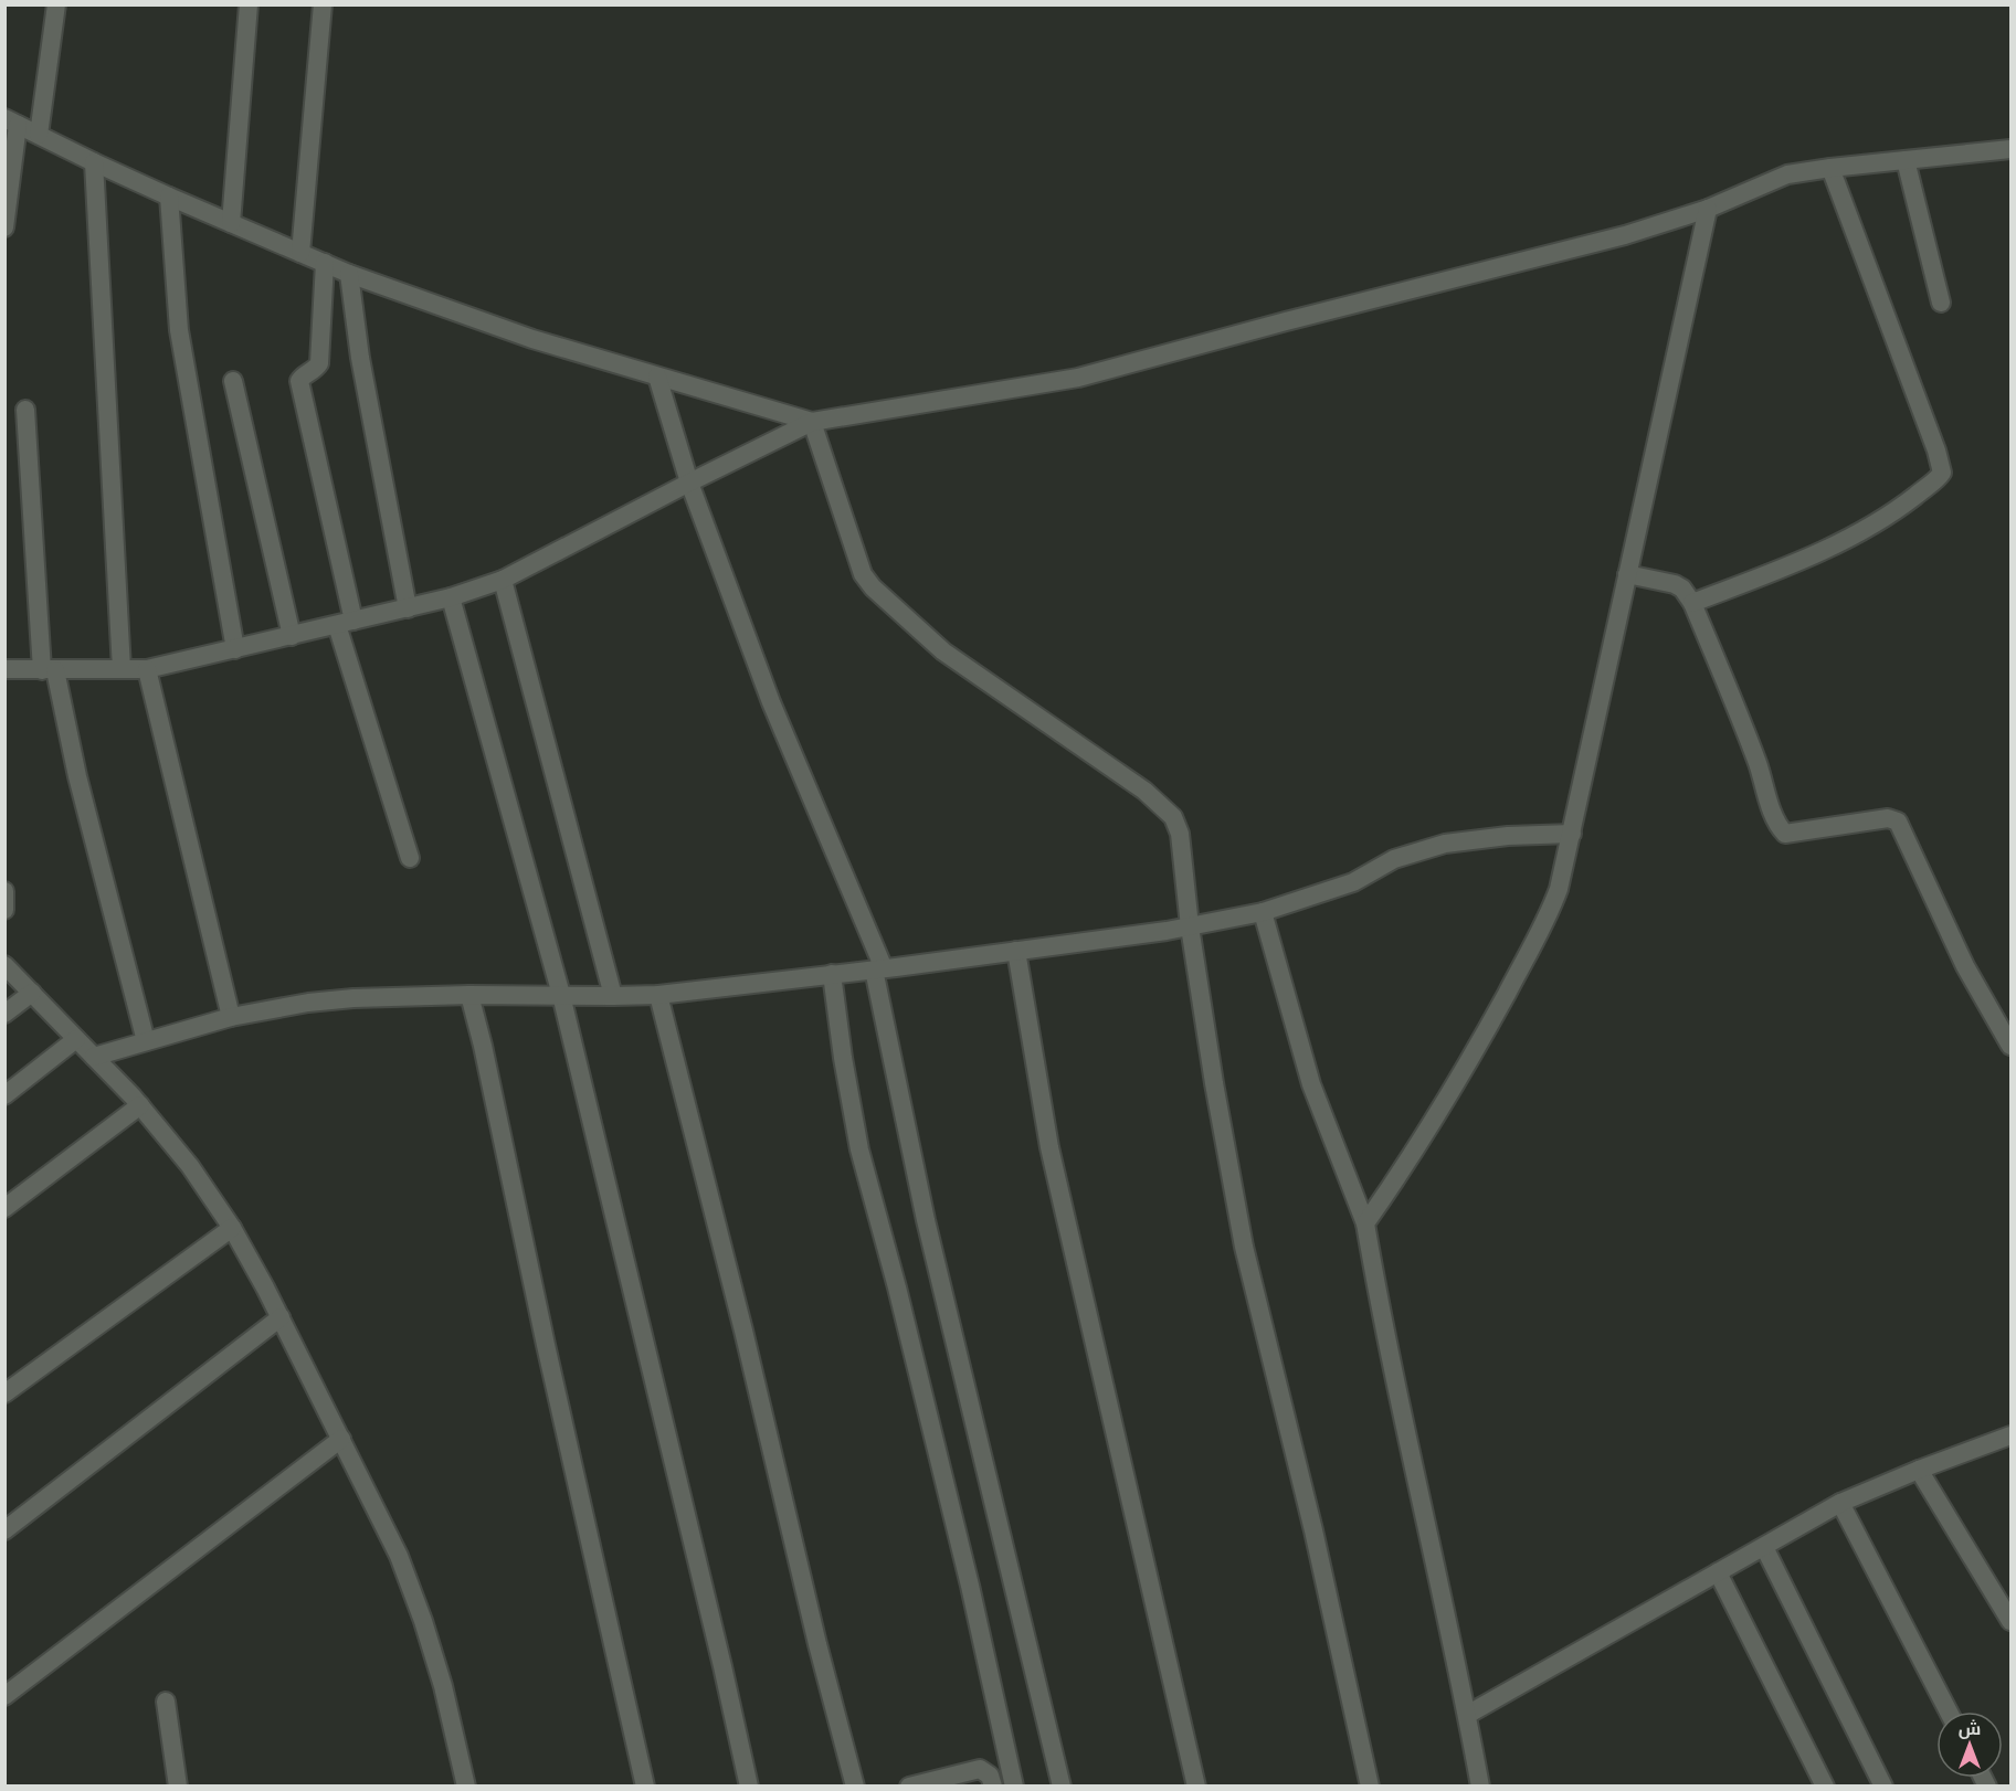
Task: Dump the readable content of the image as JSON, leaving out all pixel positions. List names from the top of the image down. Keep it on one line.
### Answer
{"north":"top"}
